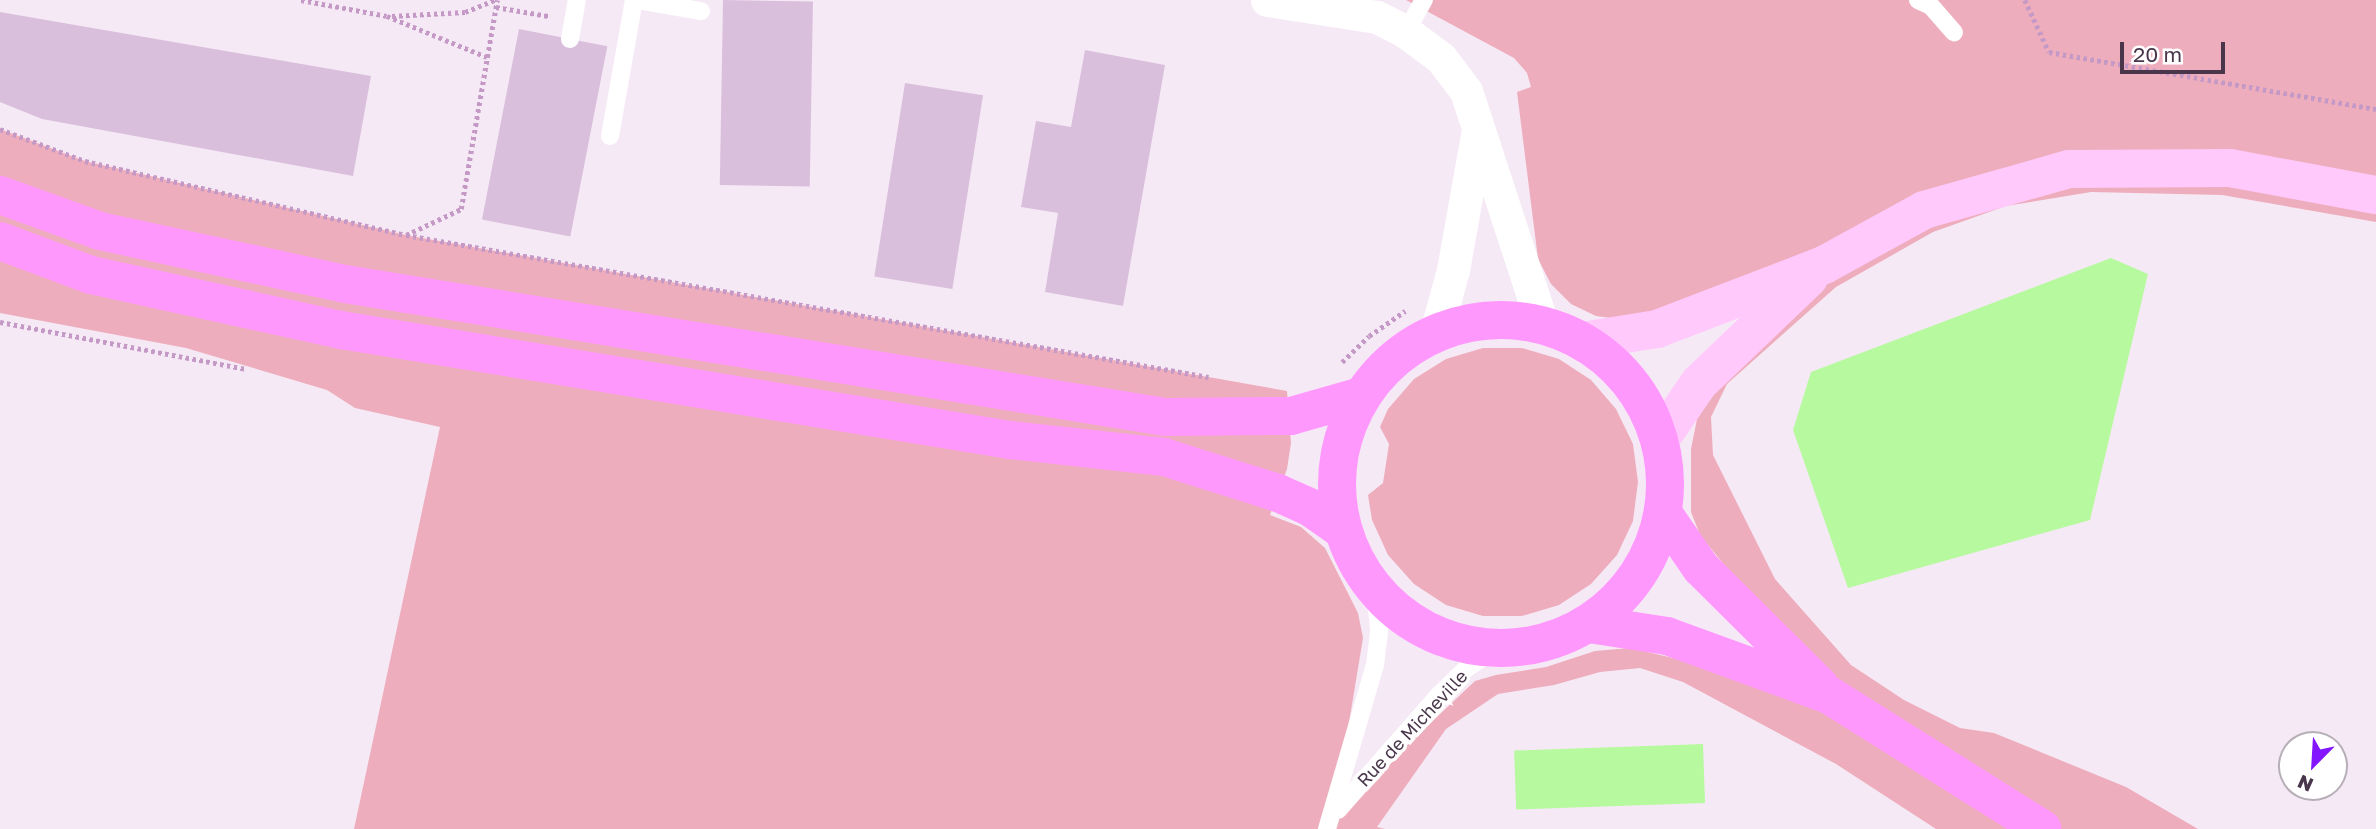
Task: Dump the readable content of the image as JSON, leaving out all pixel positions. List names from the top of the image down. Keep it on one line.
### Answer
{"streets":{"lane":["Rue de Micheville"]},"scale_bar":"20 m","north":"bottom left"}
